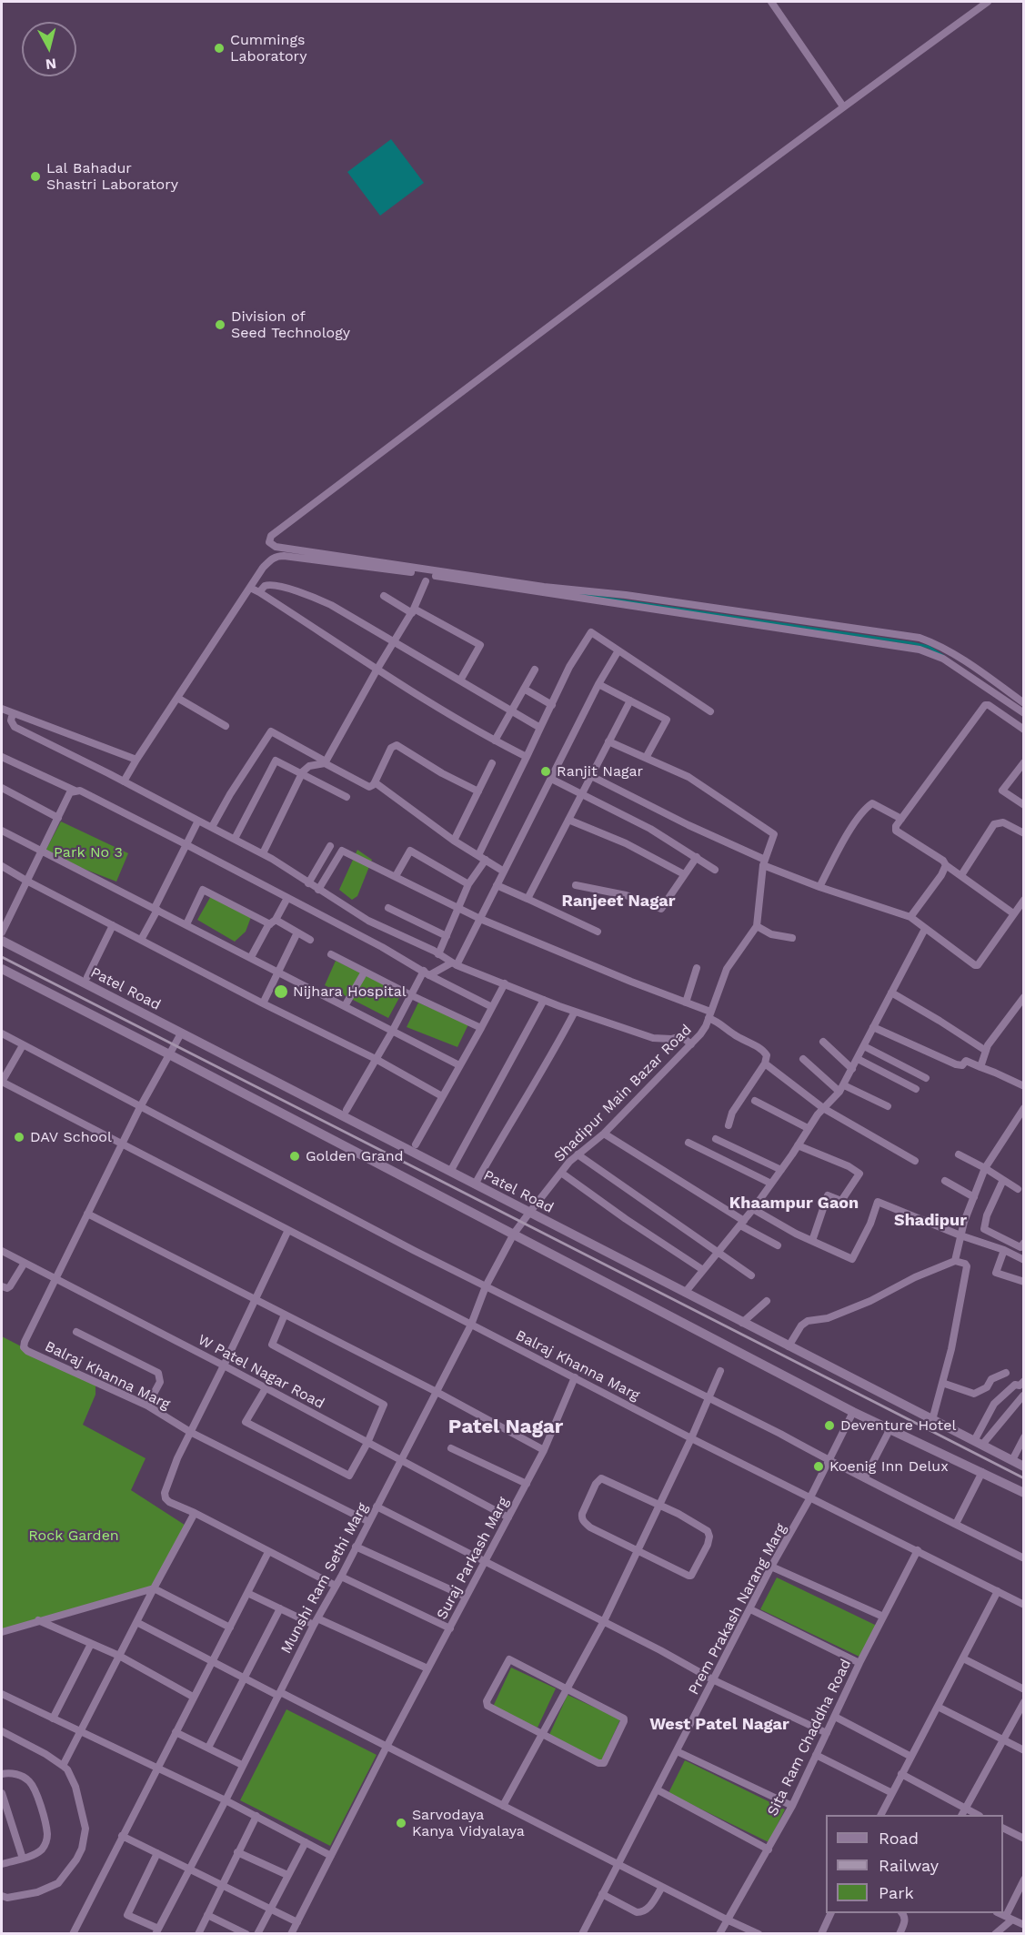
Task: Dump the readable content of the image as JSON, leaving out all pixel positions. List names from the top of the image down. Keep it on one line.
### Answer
{"streets":{"main road":["Patel Road"],"street":["Shadipur Main Bazar Road","Balraj Khanna Marg","W Patel Nagar Road","Suraj Parkash Marg","Munshi Ram Sethi Marg","Prem Prakash Narang Marg","Sita Ram Chaddha Road"]},"crossings":[["Patel Road","Shadipur Main Bazar Road"],["Shadipur Main Bazar Road","Munshi Ram Sethi Marg"],["Balraj Khanna Marg","W Patel Nagar Road"],["Balraj Khanna Marg","Suraj Parkash Marg"],["Balraj Khanna Marg","Munshi Ram Sethi Marg"],["Balraj Khanna Marg","Prem Prakash Narang Marg"],["Balraj Khanna Marg","Sita Ram Chaddha Road"],["W Patel Nagar Road","Suraj Parkash Marg"],["W Patel Nagar Road","Munshi Ram Sethi Marg"]],"districts":["Ranjeet Nagar","Khaampur Gaon","Shadipur","Patel Nagar","West Patel Nagar"],"parks":["Park No 3","Rock Garden"],"places":["Cummings Laboratory","Lal Bahadur Shastri Laboratory","Division of Seed Technology","Ranjit Nagar","Nijhara Hospital","DAV School","Golden Grand","Deventure Hotel","Koenig Inn Delux","Sarvodaya Kanya Vidyalaya"],"legend":["Road","Railway","Park"],"north":"bottom"}
